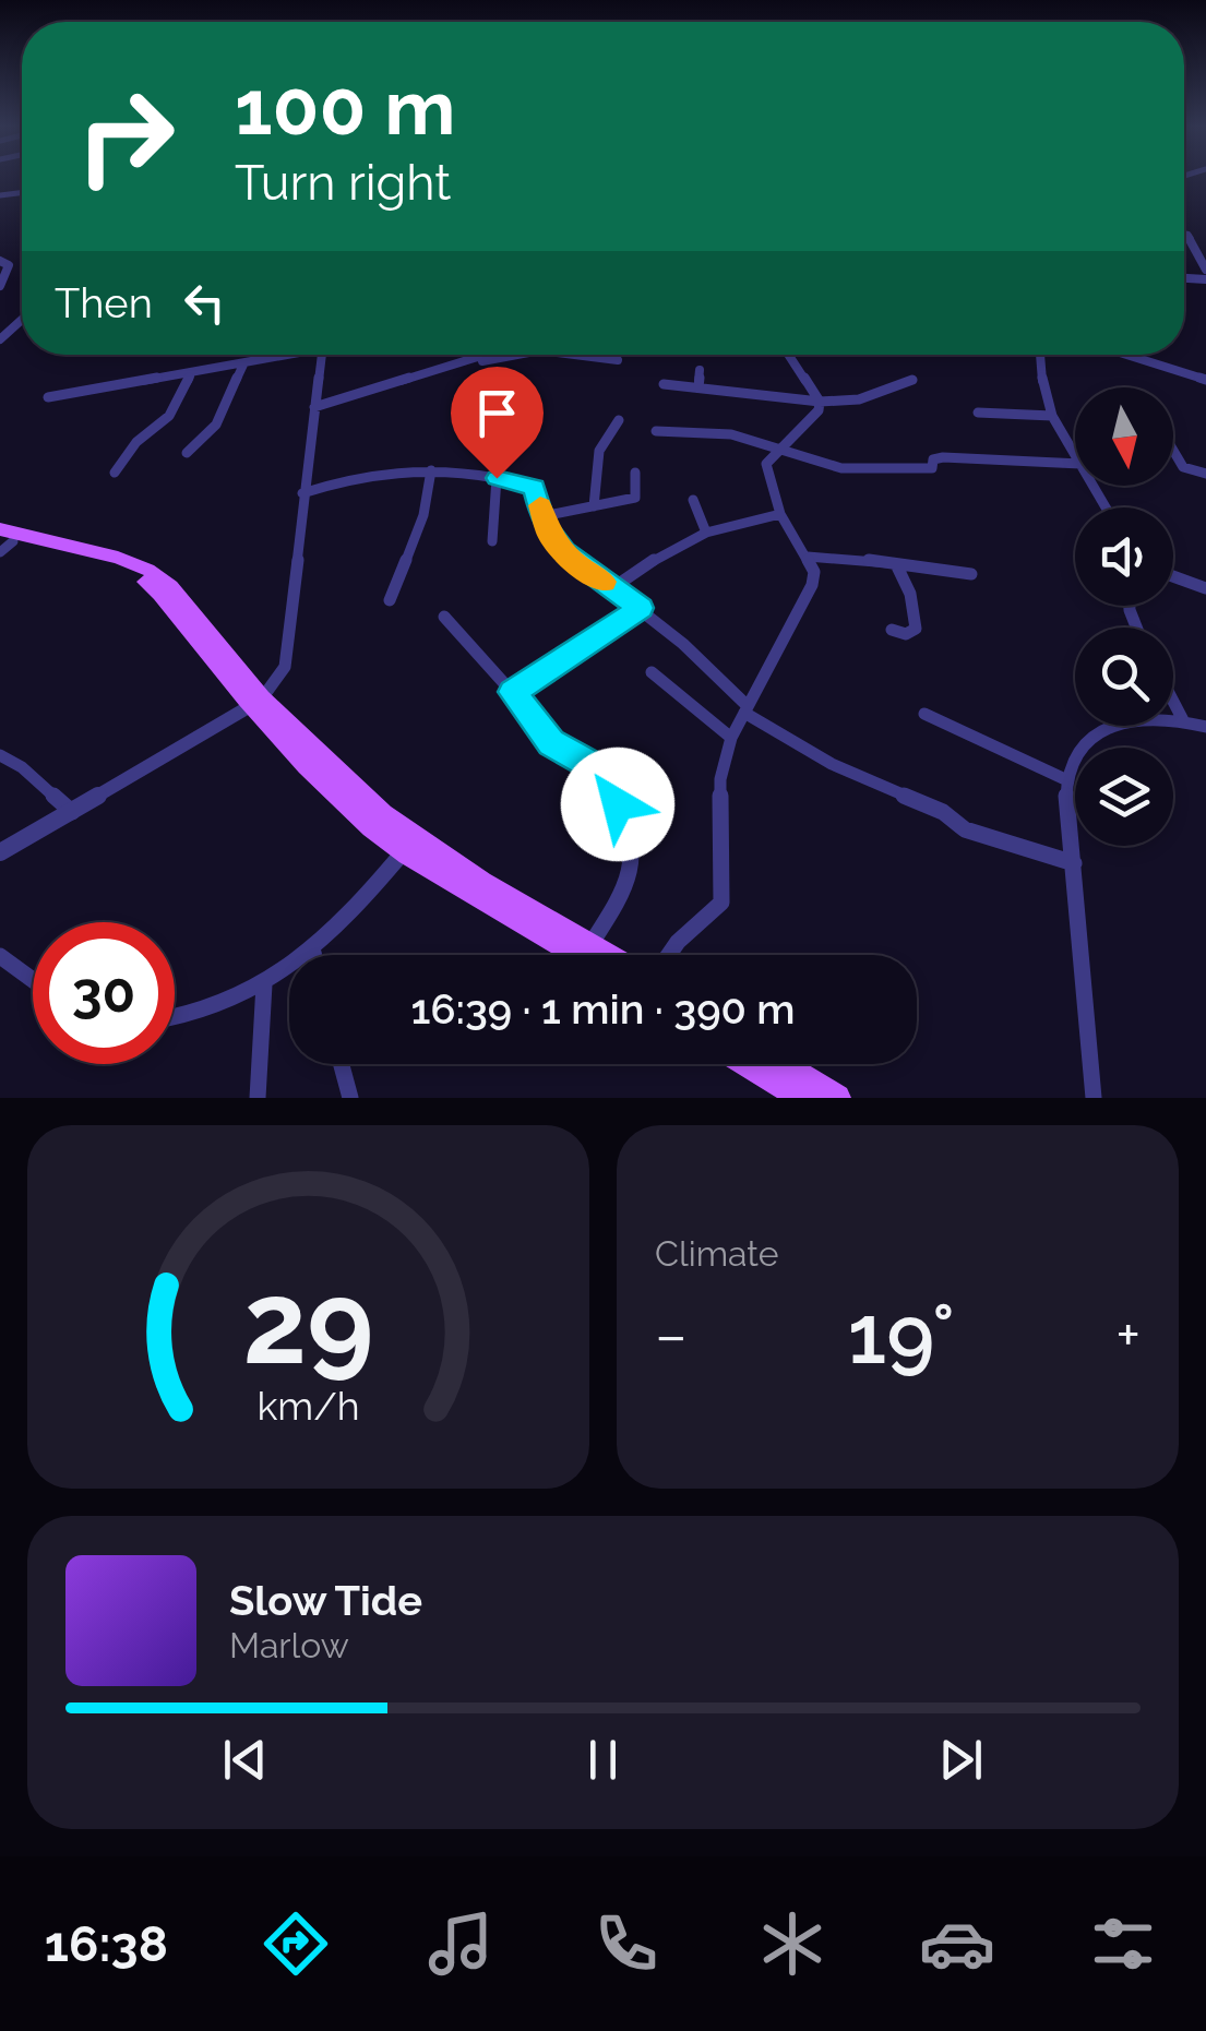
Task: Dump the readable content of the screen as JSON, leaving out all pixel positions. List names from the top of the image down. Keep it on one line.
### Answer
{"north":"bottom","page":{"turn":["100 m","Turn right"],"then":"Then","limit":"30","trip":"16:39 · 1 min · 390 m","tile":"Climate","heat":["−","19°","+"],"song":["Slow Tide","Marlow"],"tabs":"16:38","gauge":["29","km/h"]}}
